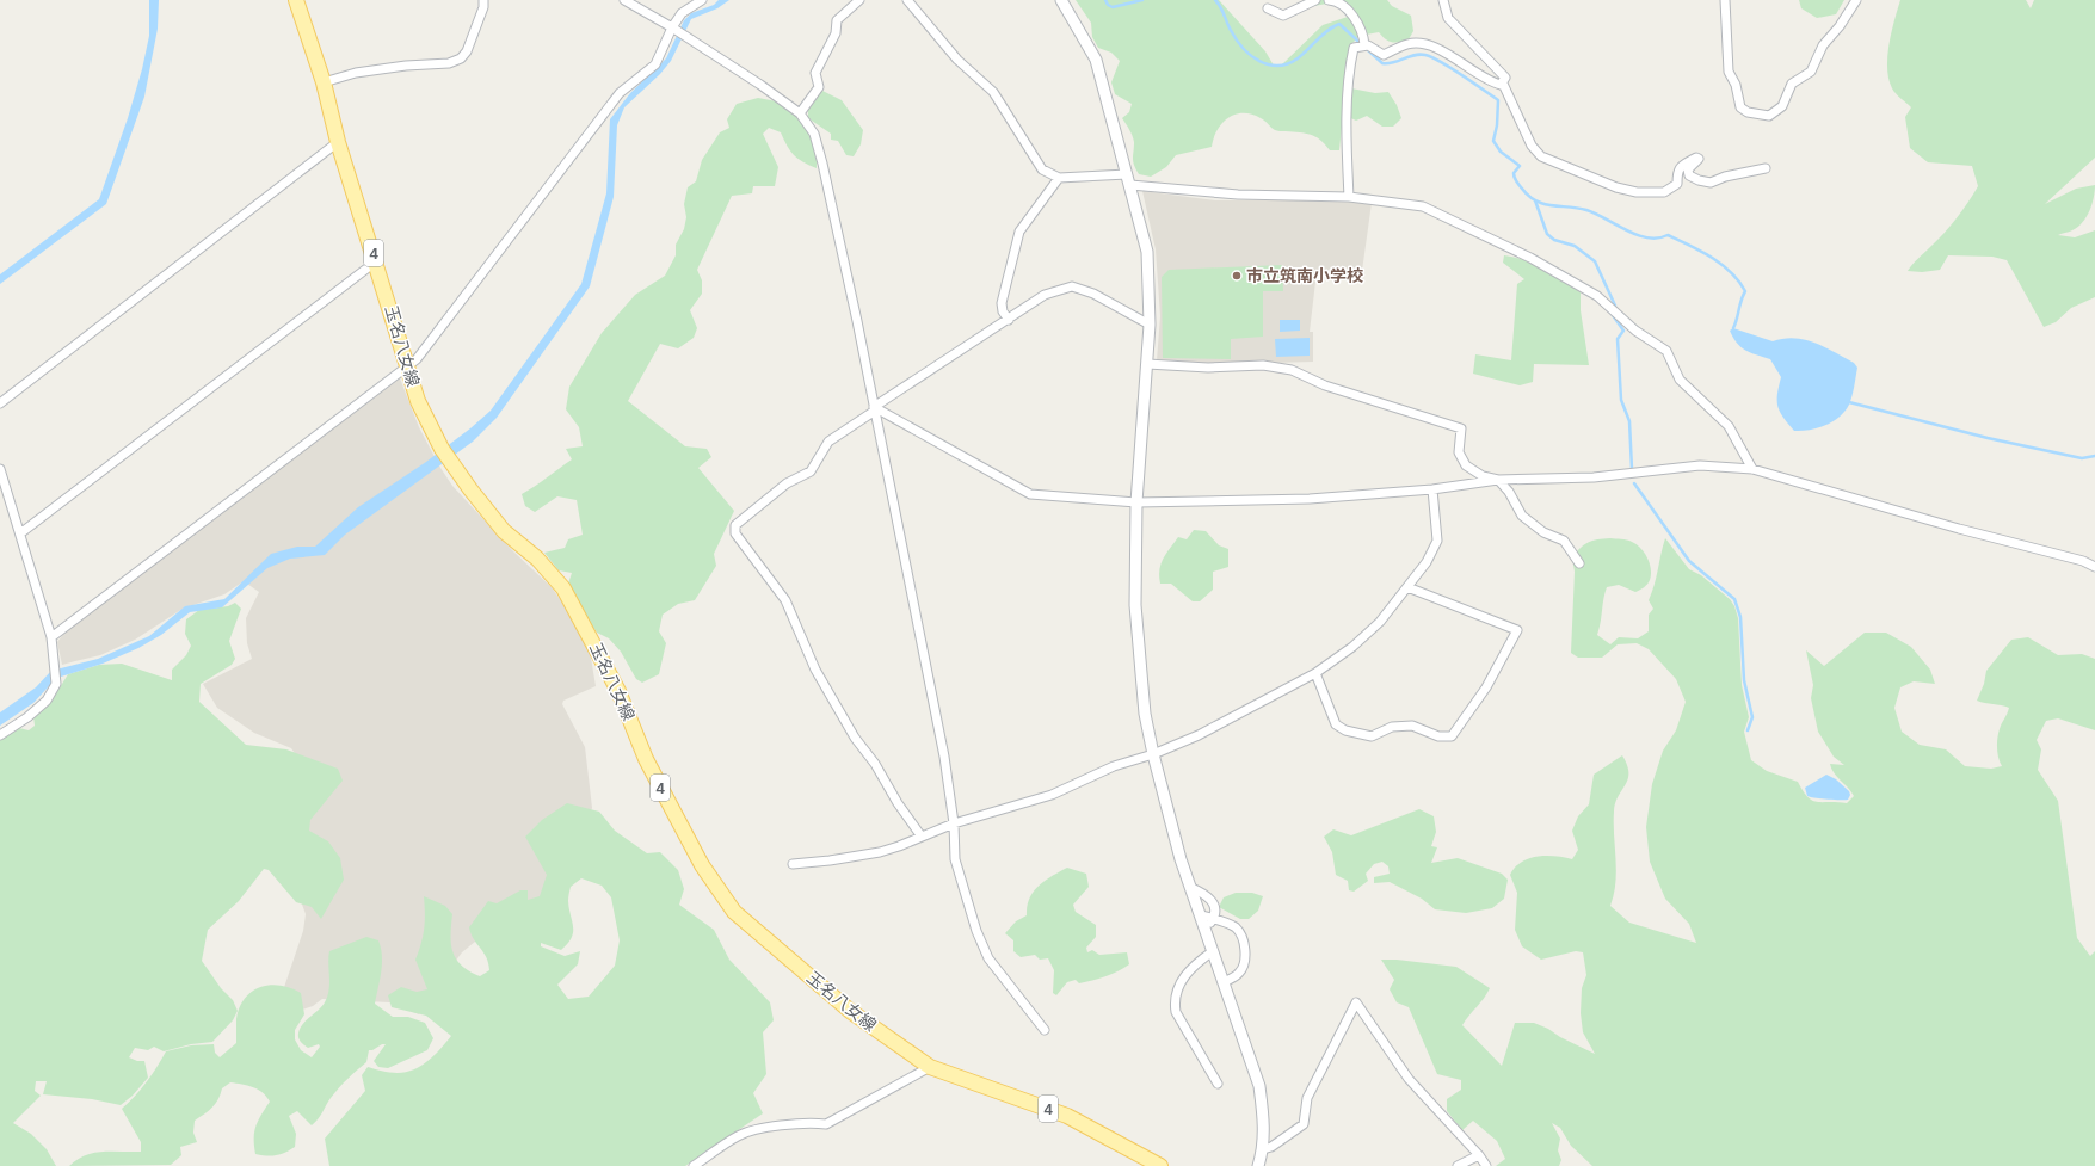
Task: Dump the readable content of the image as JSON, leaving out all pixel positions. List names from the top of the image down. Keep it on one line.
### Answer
{"streets":{"main road":["4","玉名八女線"]},"places":["市立筑南小学校"]}
